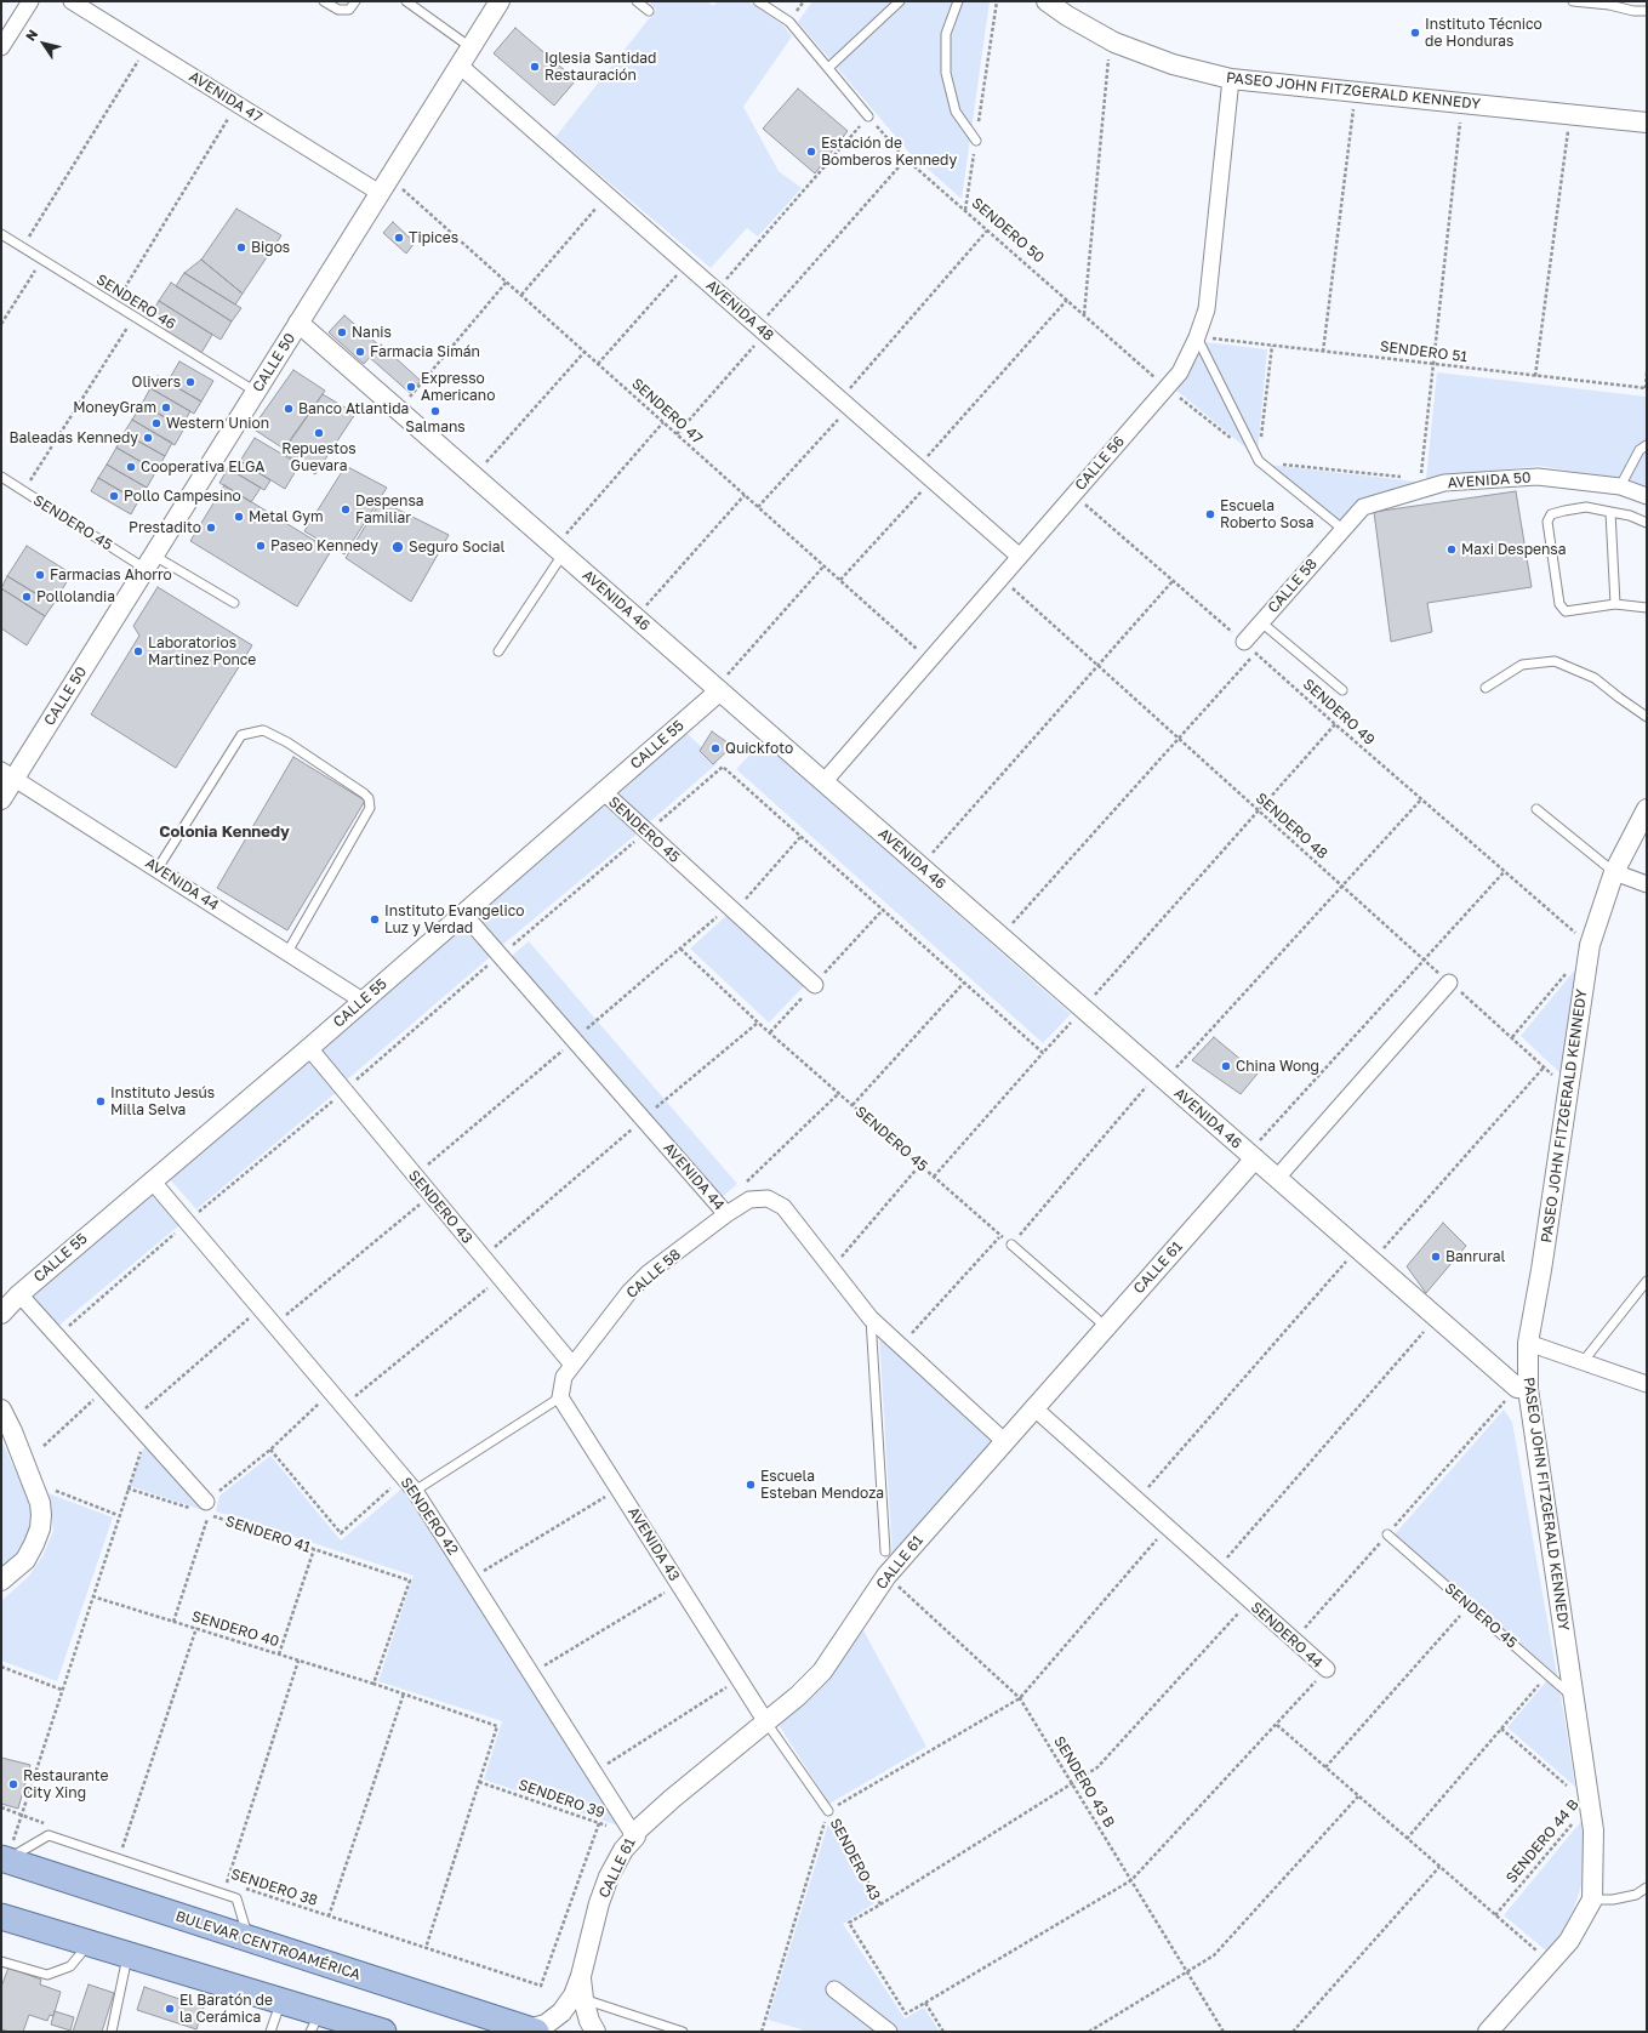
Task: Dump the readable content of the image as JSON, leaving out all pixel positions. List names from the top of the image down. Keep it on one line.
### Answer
{"streets":{"main road":["BULEVAR CENTROAMÉRICA"],"street":["PASEO JOHN FITZGERALD KENNEDY","AVENIDA 47","AVENIDA 48","CALLE 50","CALLE 56","AVENIDA 50","SENDERO 45","CALLE 58","AVENIDA 46","CALLE 55","AVENIDA 44","SENDERO 43","CALLE 61","SENDERO 42","AVENIDA 43","SENDERO 44"],"lane":["SENDERO 46"],"path":["SENDERO 50","SENDERO 51","SENDERO 47","SENDERO 49","SENDERO 48","SENDERO 41","SENDERO 40","SENDERO 43 B","SENDERO 39","SENDERO 44 B","SENDERO 38"]},"crossings":[["PASEO JOHN FITZGERALD KENNEDY","CALLE 56"],["PASEO JOHN FITZGERALD KENNEDY","SENDERO 45"],["PASEO JOHN FITZGERALD KENNEDY","AVENIDA 46"],["PASEO JOHN FITZGERALD KENNEDY","SENDERO 49"],["PASEO JOHN FITZGERALD KENNEDY","SENDERO 48"],["PASEO JOHN FITZGERALD KENNEDY","SENDERO 44 B"],["AVENIDA 47","CALLE 50"],["AVENIDA 47","SENDERO 47"],["SENDERO 50","CALLE 56"],["SENDERO 46","CALLE 50"],["AVENIDA 48","CALLE 50"],["AVENIDA 48","CALLE 56"],["SENDERO 51","CALLE 56"],["CALLE 50","SENDERO 47"],["CALLE 50","SENDERO 45"],["CALLE 50","AVENIDA 46"],["CALLE 50","AVENIDA 44"],["SENDERO 47","CALLE 56"],["CALLE 56","AVENIDA 46"],["CALLE 56","SENDERO 49"],["CALLE 56","SENDERO 48"],["AVENIDA 50","CALLE 58"],["SENDERO 45","CALLE 55"],["CALLE 58","SENDERO 49"],["CALLE 58","AVENIDA 44"],["CALLE 58","SENDERO 43"],["AVENIDA 46","CALLE 55"],["AVENIDA 46","CALLE 61"],["CALLE 55","AVENIDA 44"],["CALLE 55","SENDERO 43"],["CALLE 55","SENDERO 42"],["AVENIDA 44","CALLE 61"],["SENDERO 43","CALLE 61"],["SENDERO 43","AVENIDA 43"],["SENDERO 43","SENDERO 44"],["CALLE 61","SENDERO 42"],["CALLE 61","AVENIDA 43"],["CALLE 61","SENDERO 44"],["CALLE 61","SENDERO 43 B"],["CALLE 61","SENDERO 39"],["CALLE 61","BULEVAR CENTROAMÉRICA"],["SENDERO 42","SENDERO 39"],["SENDERO 41","SENDERO 40"],["SENDERO 40","SENDERO 39"],["SENDERO 44","SENDERO 43 B"],["SENDERO 39","SENDERO 38"]],"districts":["Colonia Kennedy"],"places":["Instituto Técnico de Honduras","Iglesia Santidad Restauración","Estación de Bomberos Kennedy","Tipices","Bigos","Nanis","Farmacia Simán","Olivers","Expresso Americano","MoneyGram","Banco Atlantida","Salmans","Western Union","Repuestos Guevara","Baleadas Kennedy","Cooperativa ELGA","Pollo Campesino","Despensa Familiar","Escuela Roberto Sosa","Metal Gym","Prestadito","Paseo Kennedy","Seguro Social","Maxi Despensa","Farmacias Ahorro","Pollolandia","Laboratorios Martinez Ponce","Quickfoto","Instituto Evangelico Luz y Verdad","China Wong","Instituto Jesús Milla Selva","Banrural","Escuela Esteban Mendoza","Restaurante City Xing","El Baratón de la Cerámica"],"north":"top left"}
